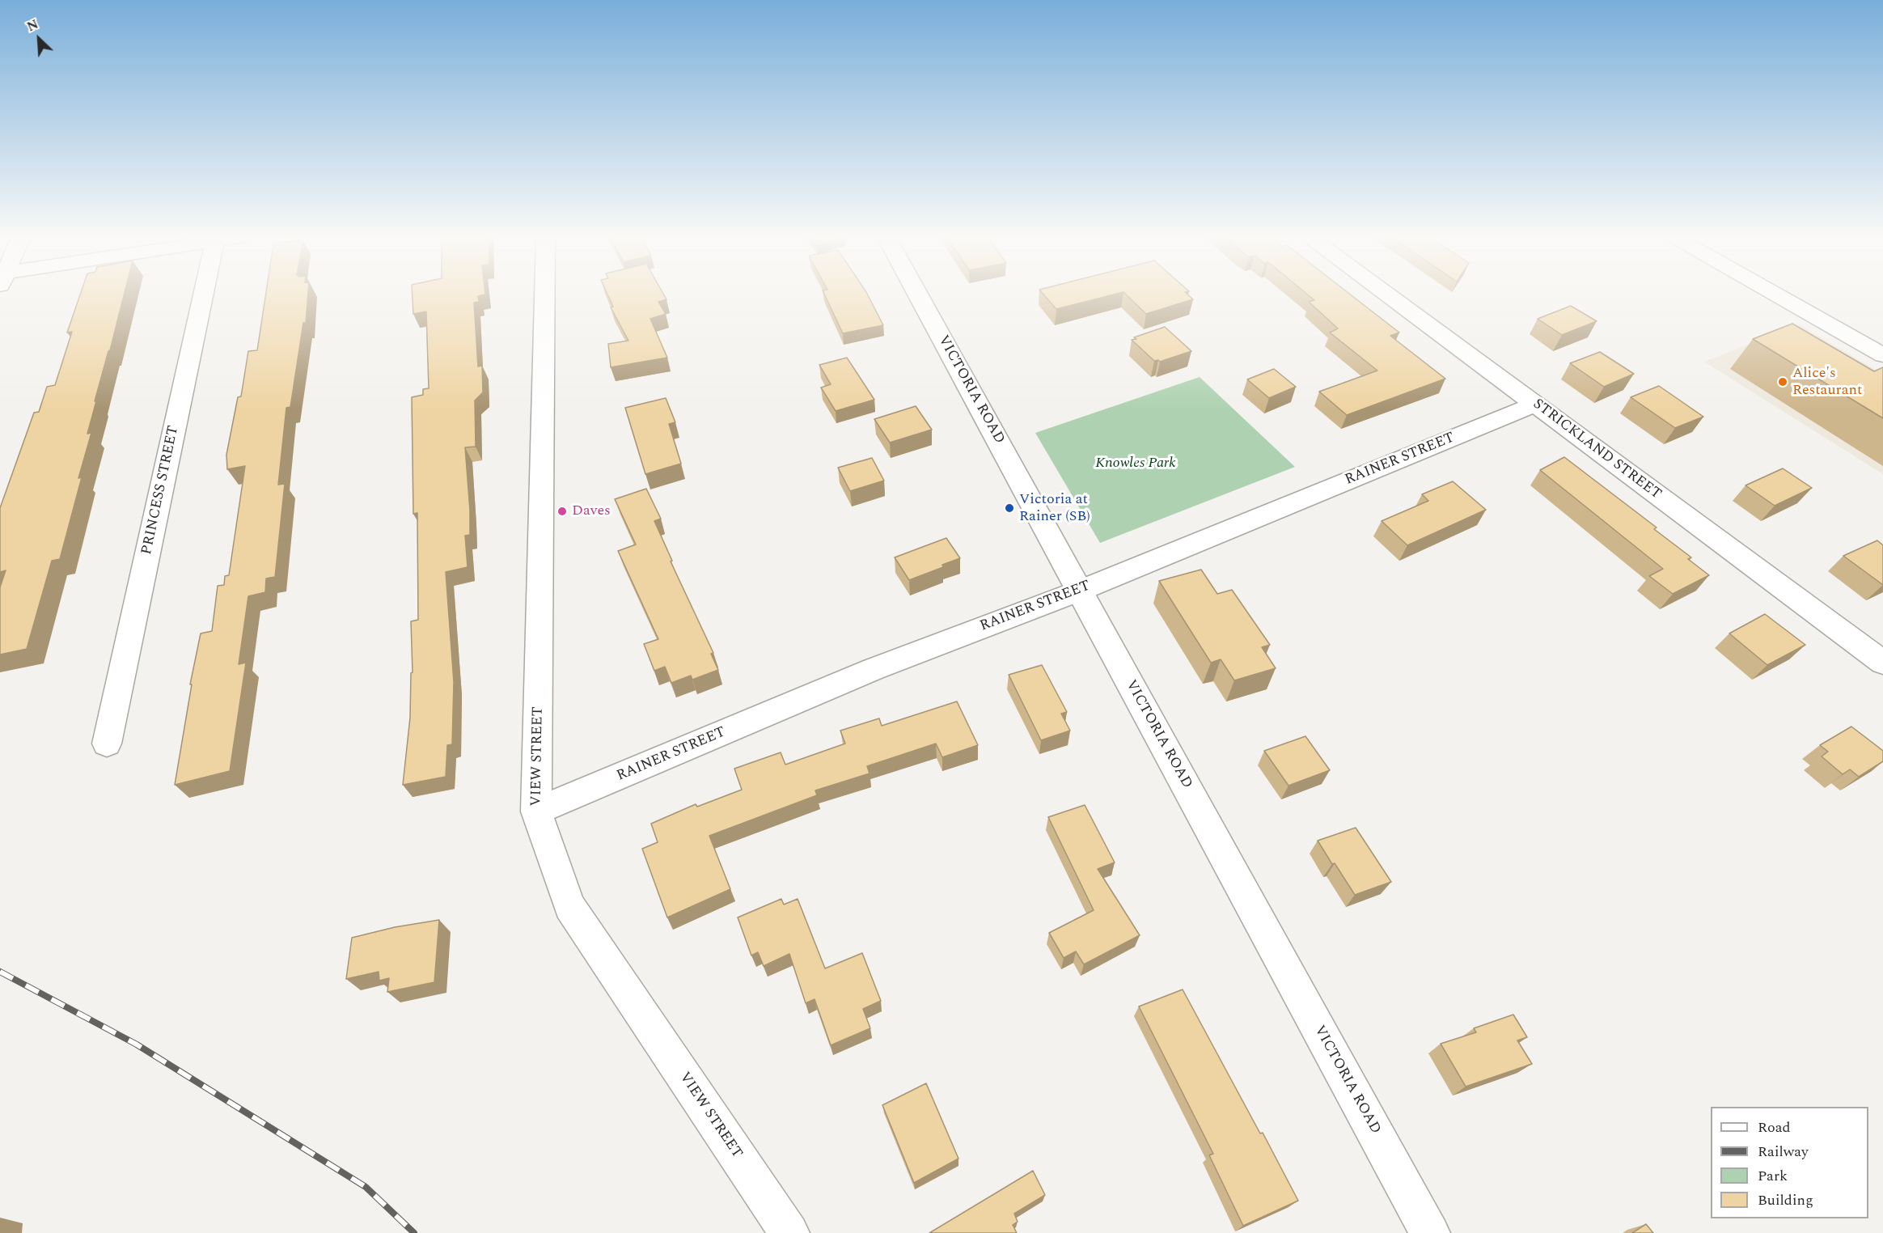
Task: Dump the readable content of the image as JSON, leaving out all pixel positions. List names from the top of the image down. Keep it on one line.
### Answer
{"streets":{"main road":["VICTORIA ROAD","STRICKLAND STREET","RAINER STREET","PRINCESS STREET","VIEW STREET"]},"crossings":[["VICTORIA ROAD","RAINER STREET"],["STRICKLAND STREET","RAINER STREET"],["RAINER STREET","VIEW STREET"]],"parks":["Knowles Park"],"places":["Alice's Restaurant","Victoria at Rainer (SB)","Daves"],"legend":["Road","Railway","Park","Building"],"north":"top left"}
